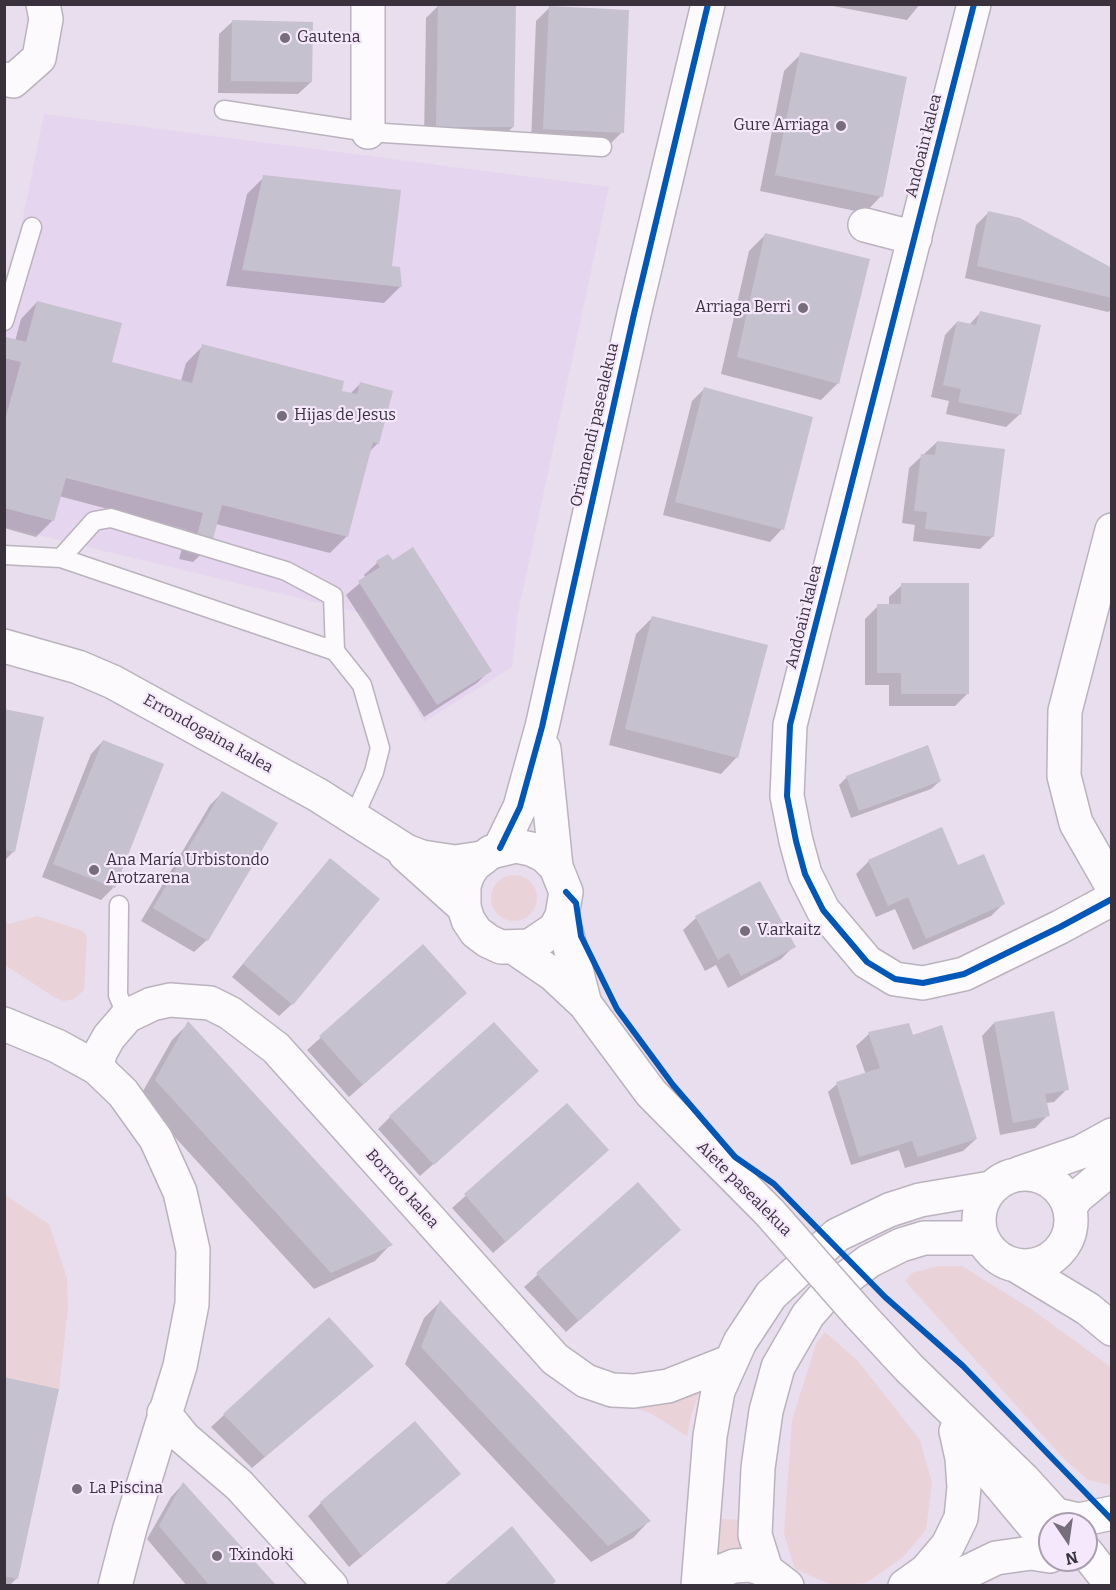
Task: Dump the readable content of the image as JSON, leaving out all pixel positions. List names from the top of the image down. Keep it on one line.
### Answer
{"streets":{"street":["Andoain kalea","Oriamendi pasealekua","Errondogaina kalea","Borroto kalea","Aiete pasealekua"]},"crossings":[["Oriamendi pasealekua","Errondogaina kalea"],["Oriamendi pasealekua","Aiete pasealekua"],["Errondogaina kalea","Aiete pasealekua"]],"places":["Gautena","Gure Arriaga","Arriaga Berri","Hijas de Jesus","Ana María Urbistondo Arotzarena","V.arkaitz","La Piscina","Txindoki"],"north":"bottom"}
